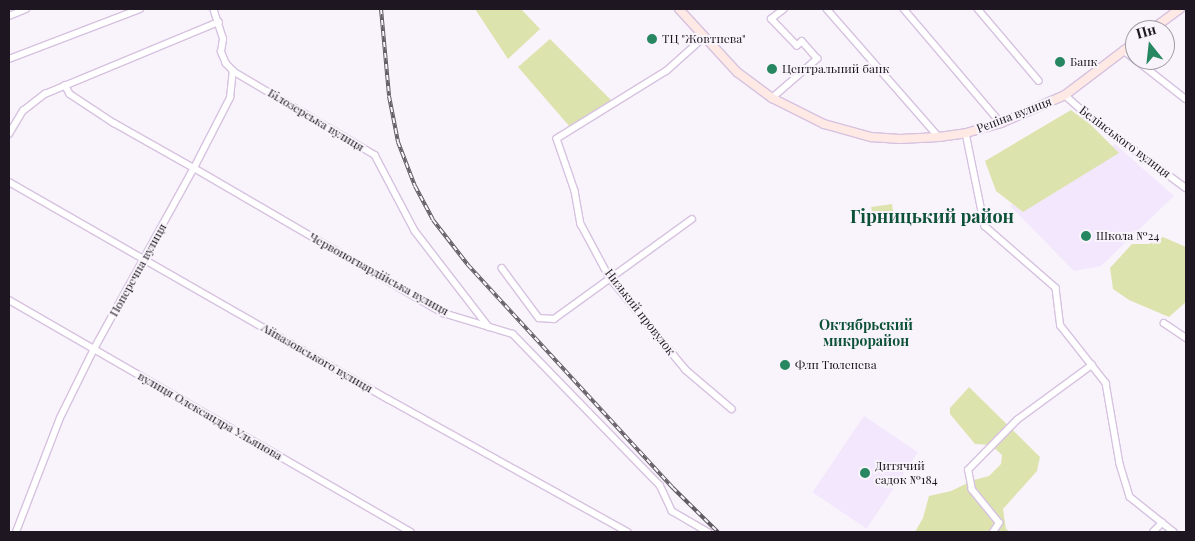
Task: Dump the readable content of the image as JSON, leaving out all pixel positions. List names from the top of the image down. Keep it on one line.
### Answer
{"streets":{"street":["Рєпіна вулиця","Білозерська вулиця","Белінського вулиця","Поперечна вулиця","Червоногвардійська вулиця","Низький провулок","Айвазовського вулиця","вулиця Олександра Ульянова"]},"crossings":[["Рєпіна вулиця","Белінського вулиця"],["Рєпіна вулиця","Низький провулок"],["Білозерська вулиця","Поперечна вулиця"],["Білозерська вулиця","Червоногвардійська вулиця"],["Поперечна вулиця","Червоногвардійська вулиця"],["Поперечна вулиця","Айвазовського вулиця"],["Поперечна вулиця","вулиця Олександра Ульянова"]],"districts":["Гірницький район","Октябрьский микрорайон"],"places":["ТЦ \"Жовтнева\"","Банк","Центральний банк","Школа №24","Флп Тюленева","Дитячий садок №184"],"north":"top"}
